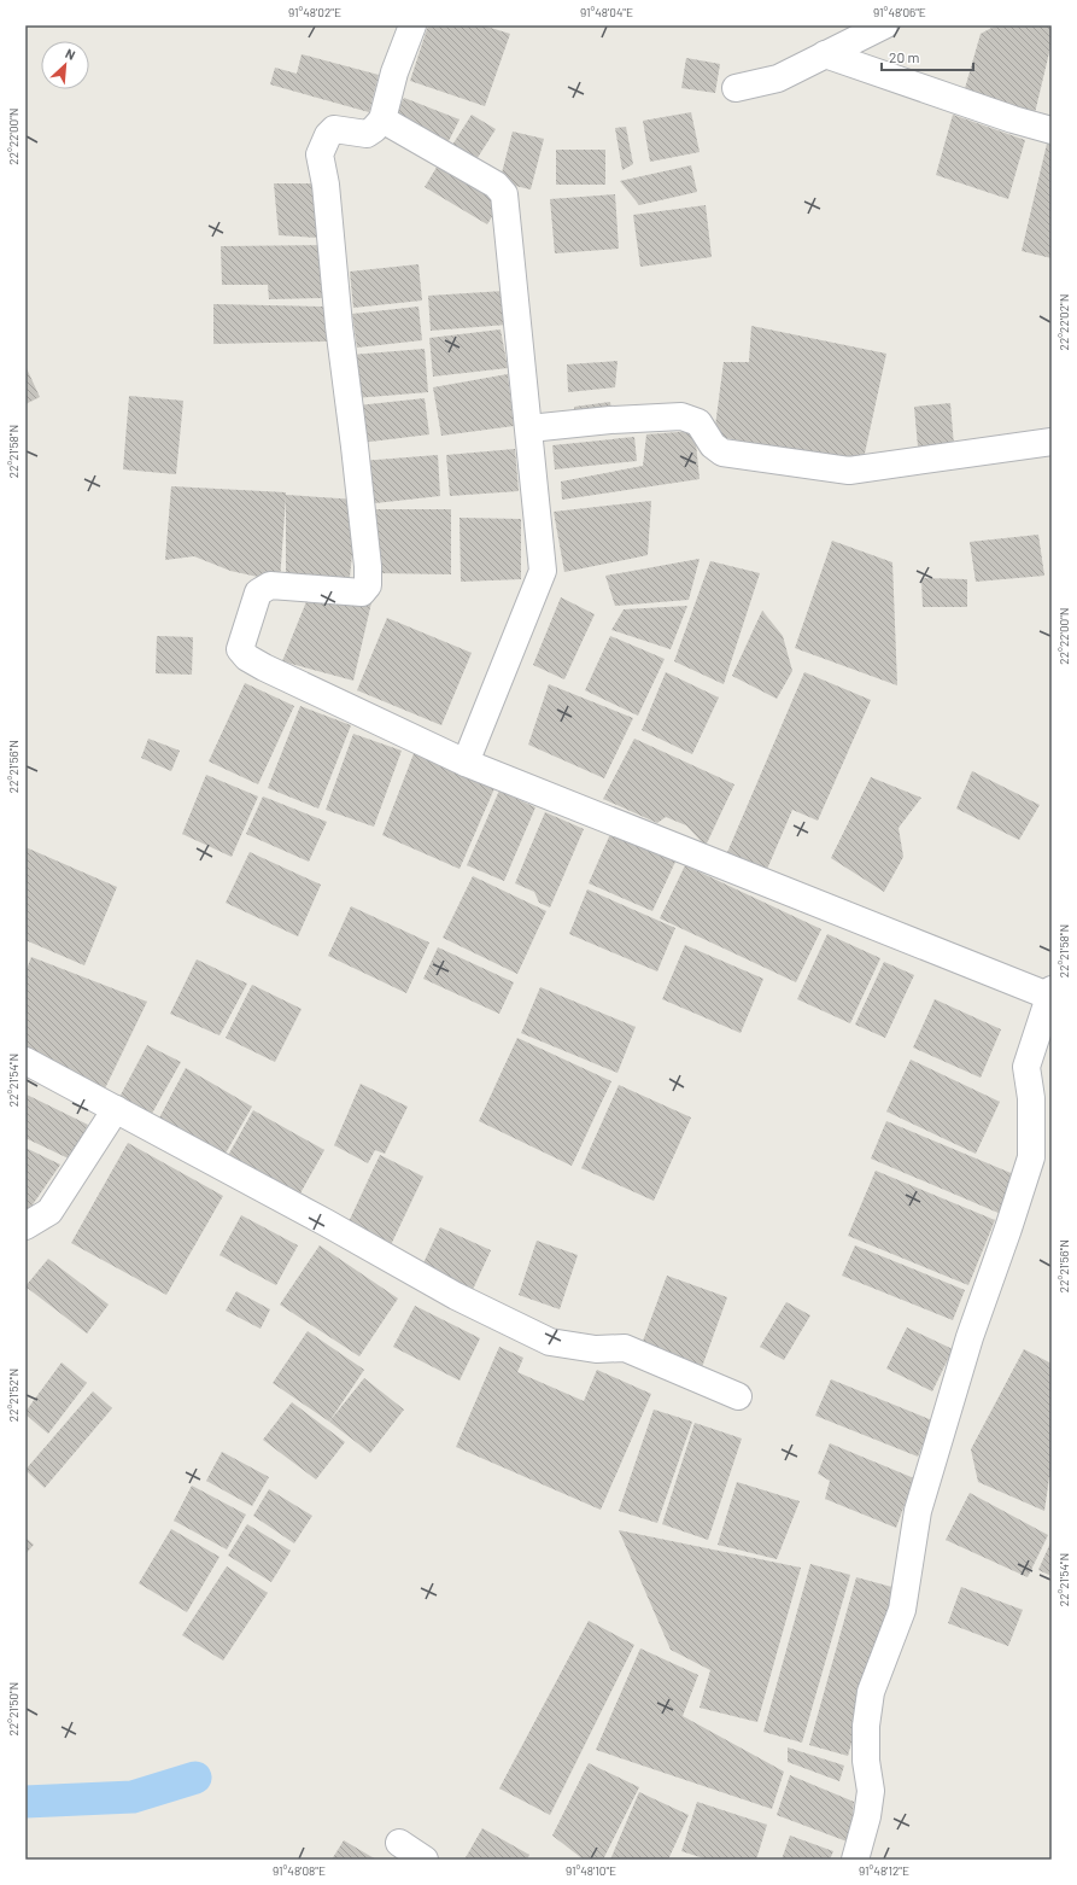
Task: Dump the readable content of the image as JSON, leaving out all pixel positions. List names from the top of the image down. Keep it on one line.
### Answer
{"scale_bar":"20 m","north":"top right","coordinates":["91°48'02\"E","91°48'04\"E","91°48'06\"E","22°22'00\"N","22°22'02\"N","22°21'58\"N","22°21'56\"N","22°21'54\"N","22°21'52\"N","22°21'50\"N","91°48'08\"E","91°48'10\"E","91°48'12\"E"]}
